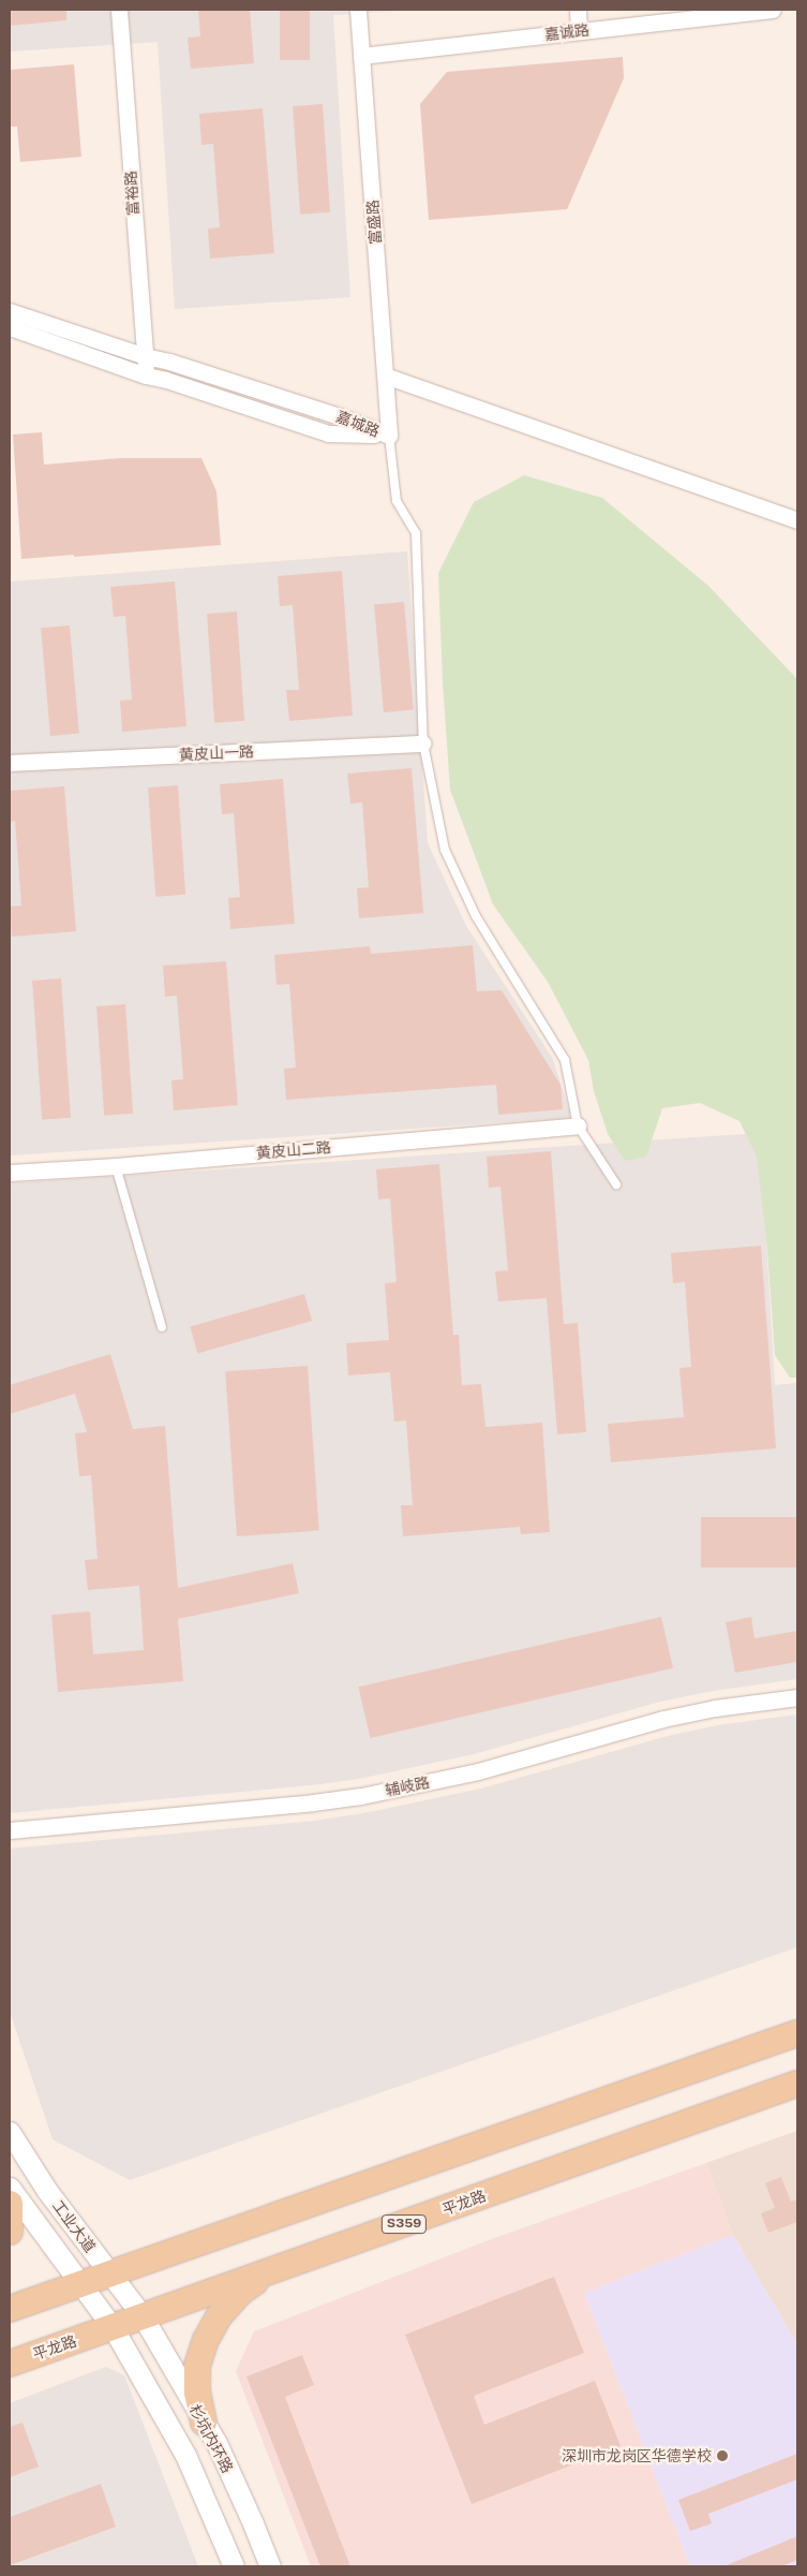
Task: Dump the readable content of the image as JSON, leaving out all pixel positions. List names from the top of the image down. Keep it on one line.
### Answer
{"streets":{"main road":["平龙路","S359"],"street":["嘉诚路","富裕路","富盛路","嘉城路","黄皮山一路","黄皮山二路","辅岐路","工业大道","杉坑内环路"]},"crossings":[["嘉诚路","富盛路"],["富裕路","嘉城路"],["富盛路","嘉城路"],["平龙路","工业大道"],["平龙路","杉坑内环路"],["工业大道","杉坑内环路"]],"places":["深圳市龙岗区华德学校"]}
